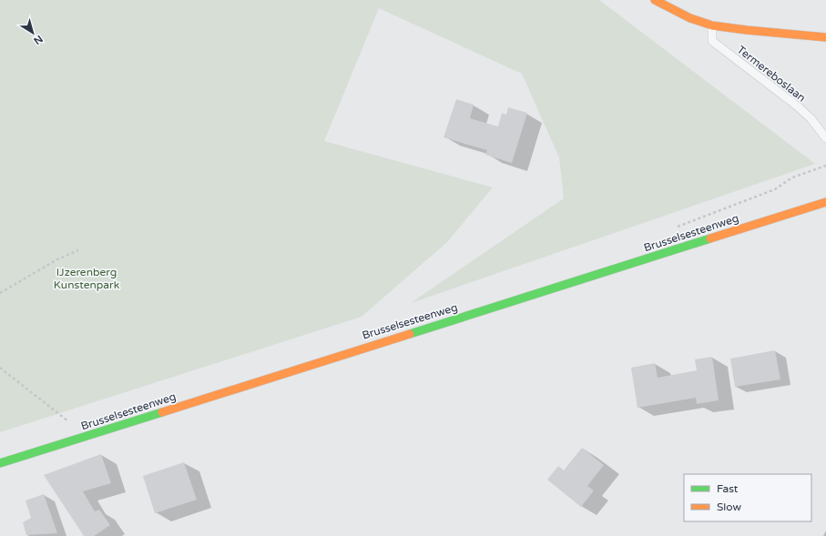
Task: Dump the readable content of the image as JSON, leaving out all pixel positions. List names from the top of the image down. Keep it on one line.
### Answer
{"streets":{"main road":["Termereboslaan","Brusselsesteenweg"]},"parks":["IJzerenberg Kunstenpark"],"legend":["Fast","Slow"],"north":"bottom right"}
